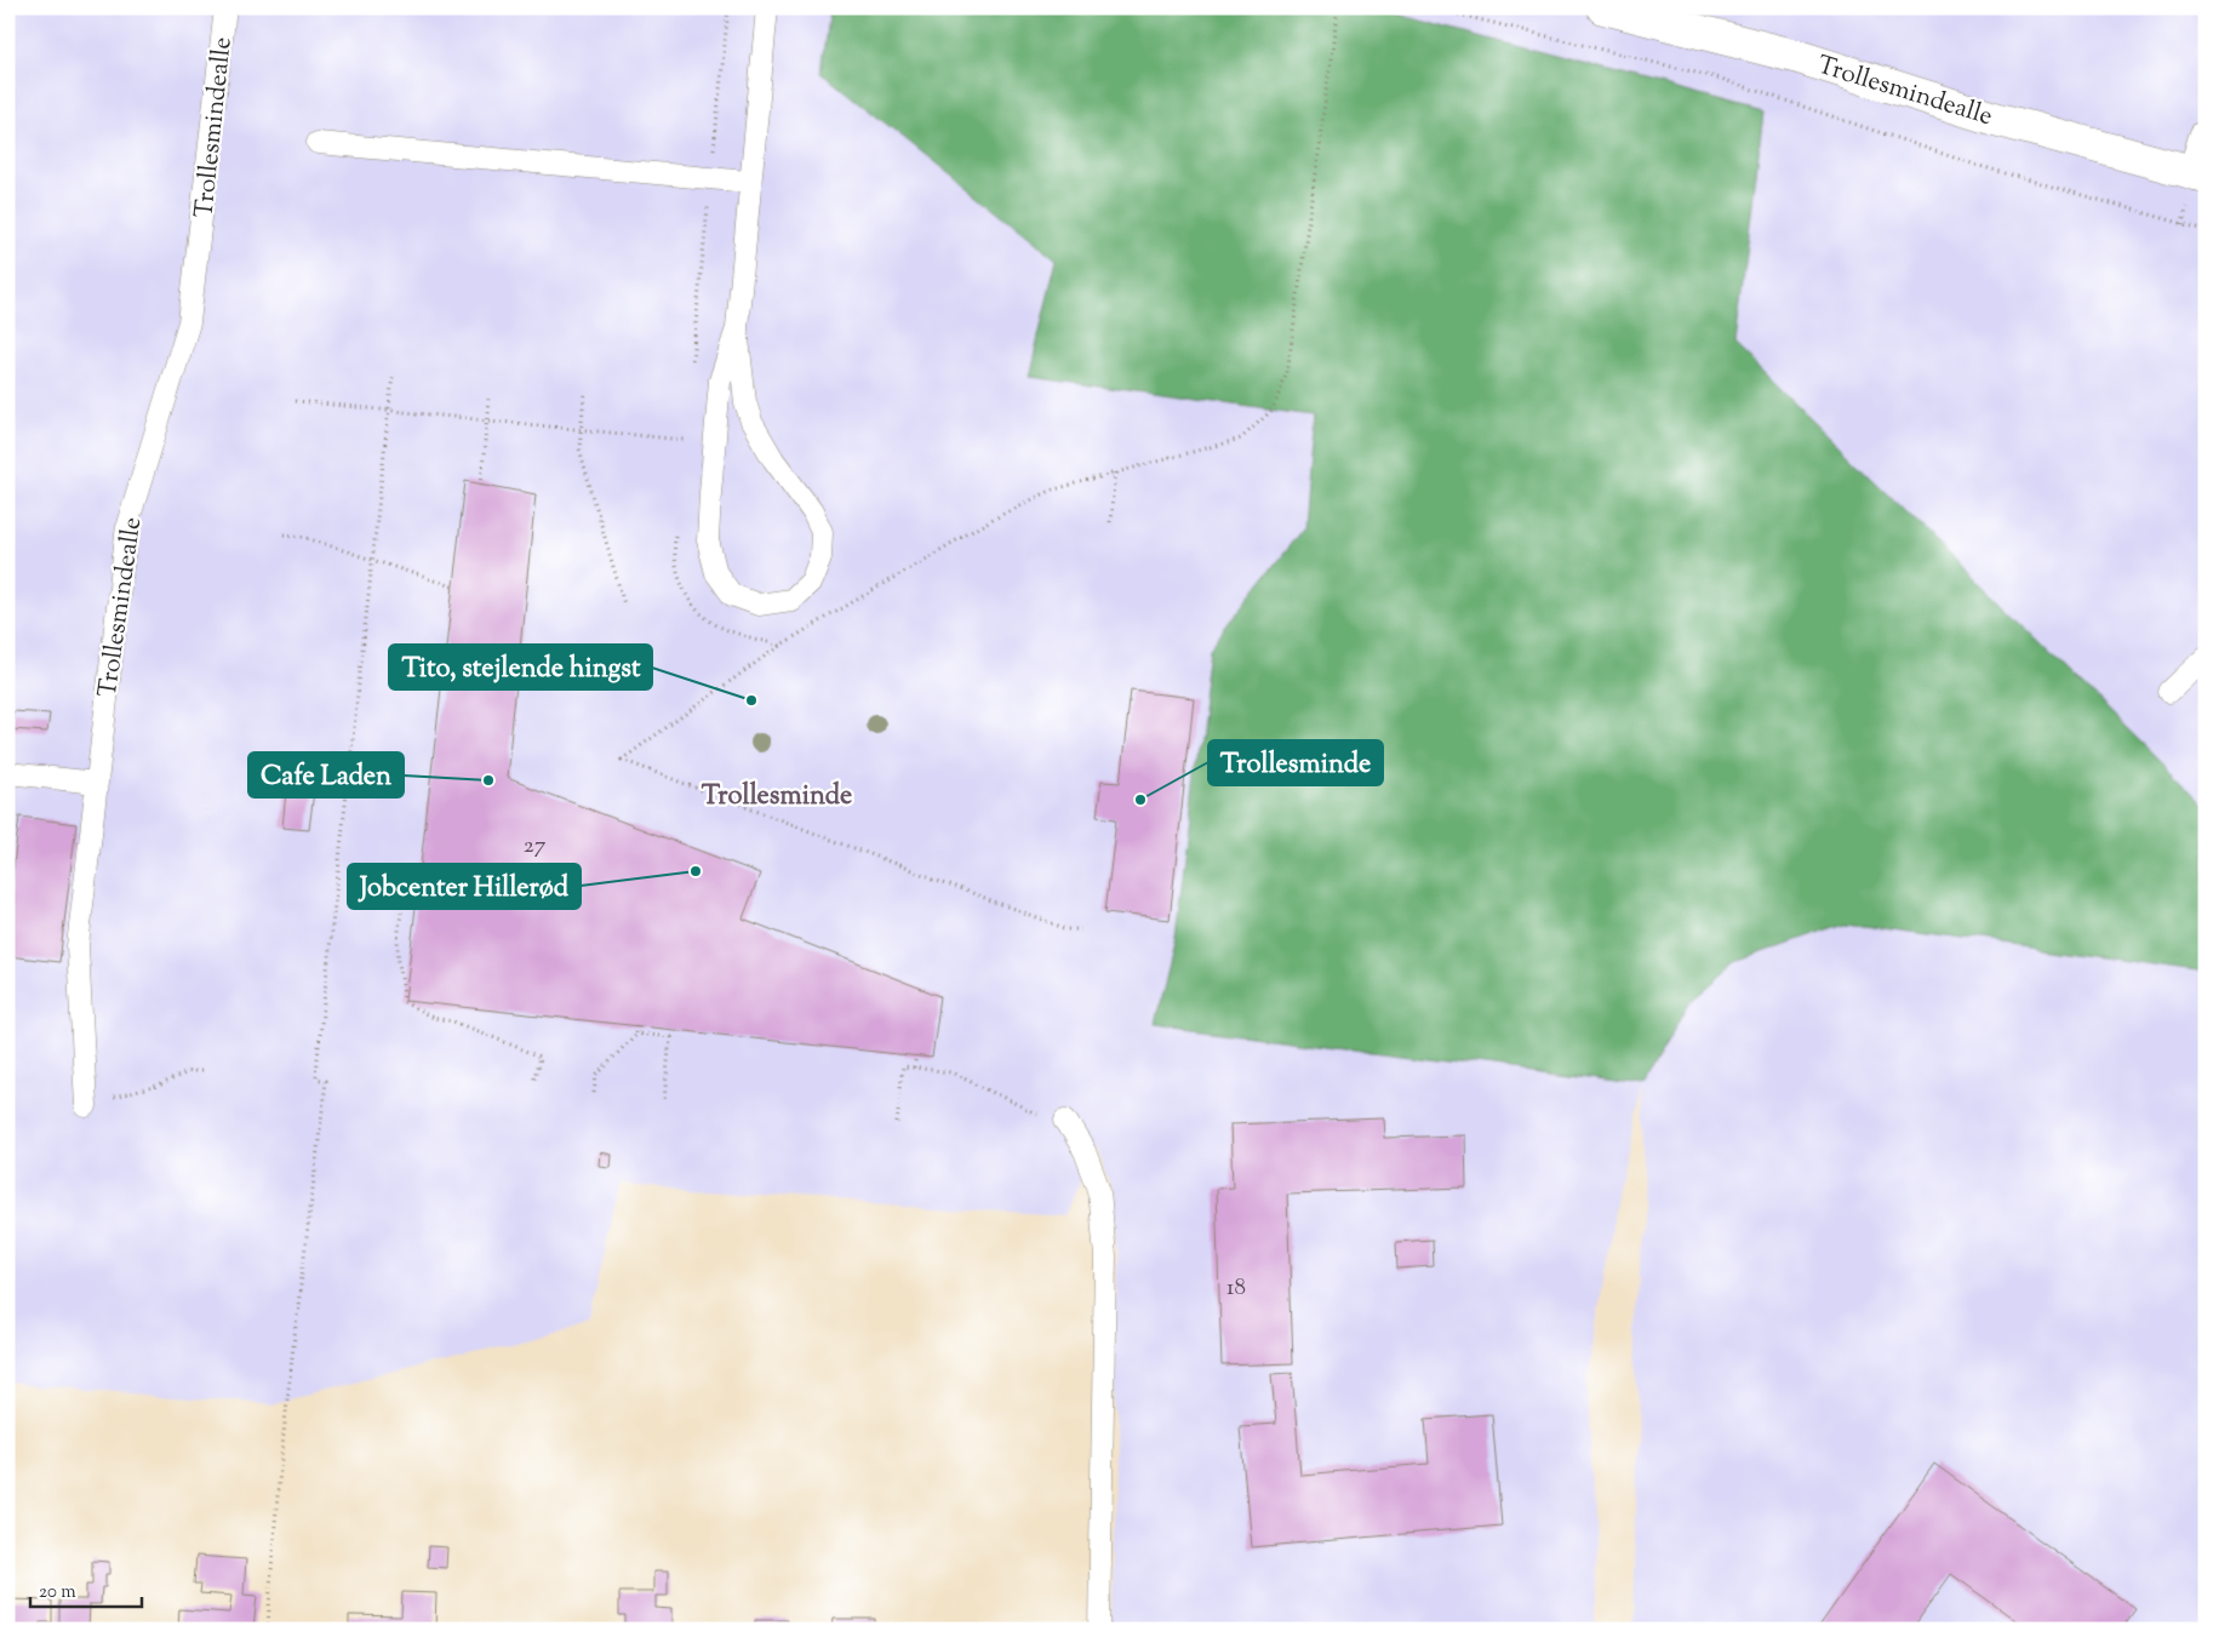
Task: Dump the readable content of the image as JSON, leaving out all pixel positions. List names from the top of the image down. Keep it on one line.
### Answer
{"streets":{"street":["Trollesmindealle"]},"districts":["Trollesminde"],"places":["Tito, stejlende hingst","Cafe Laden","Trollesminde","Jobcenter Hillerød"],"house_numbers":["27","18"],"scale_bar":"20 m"}
